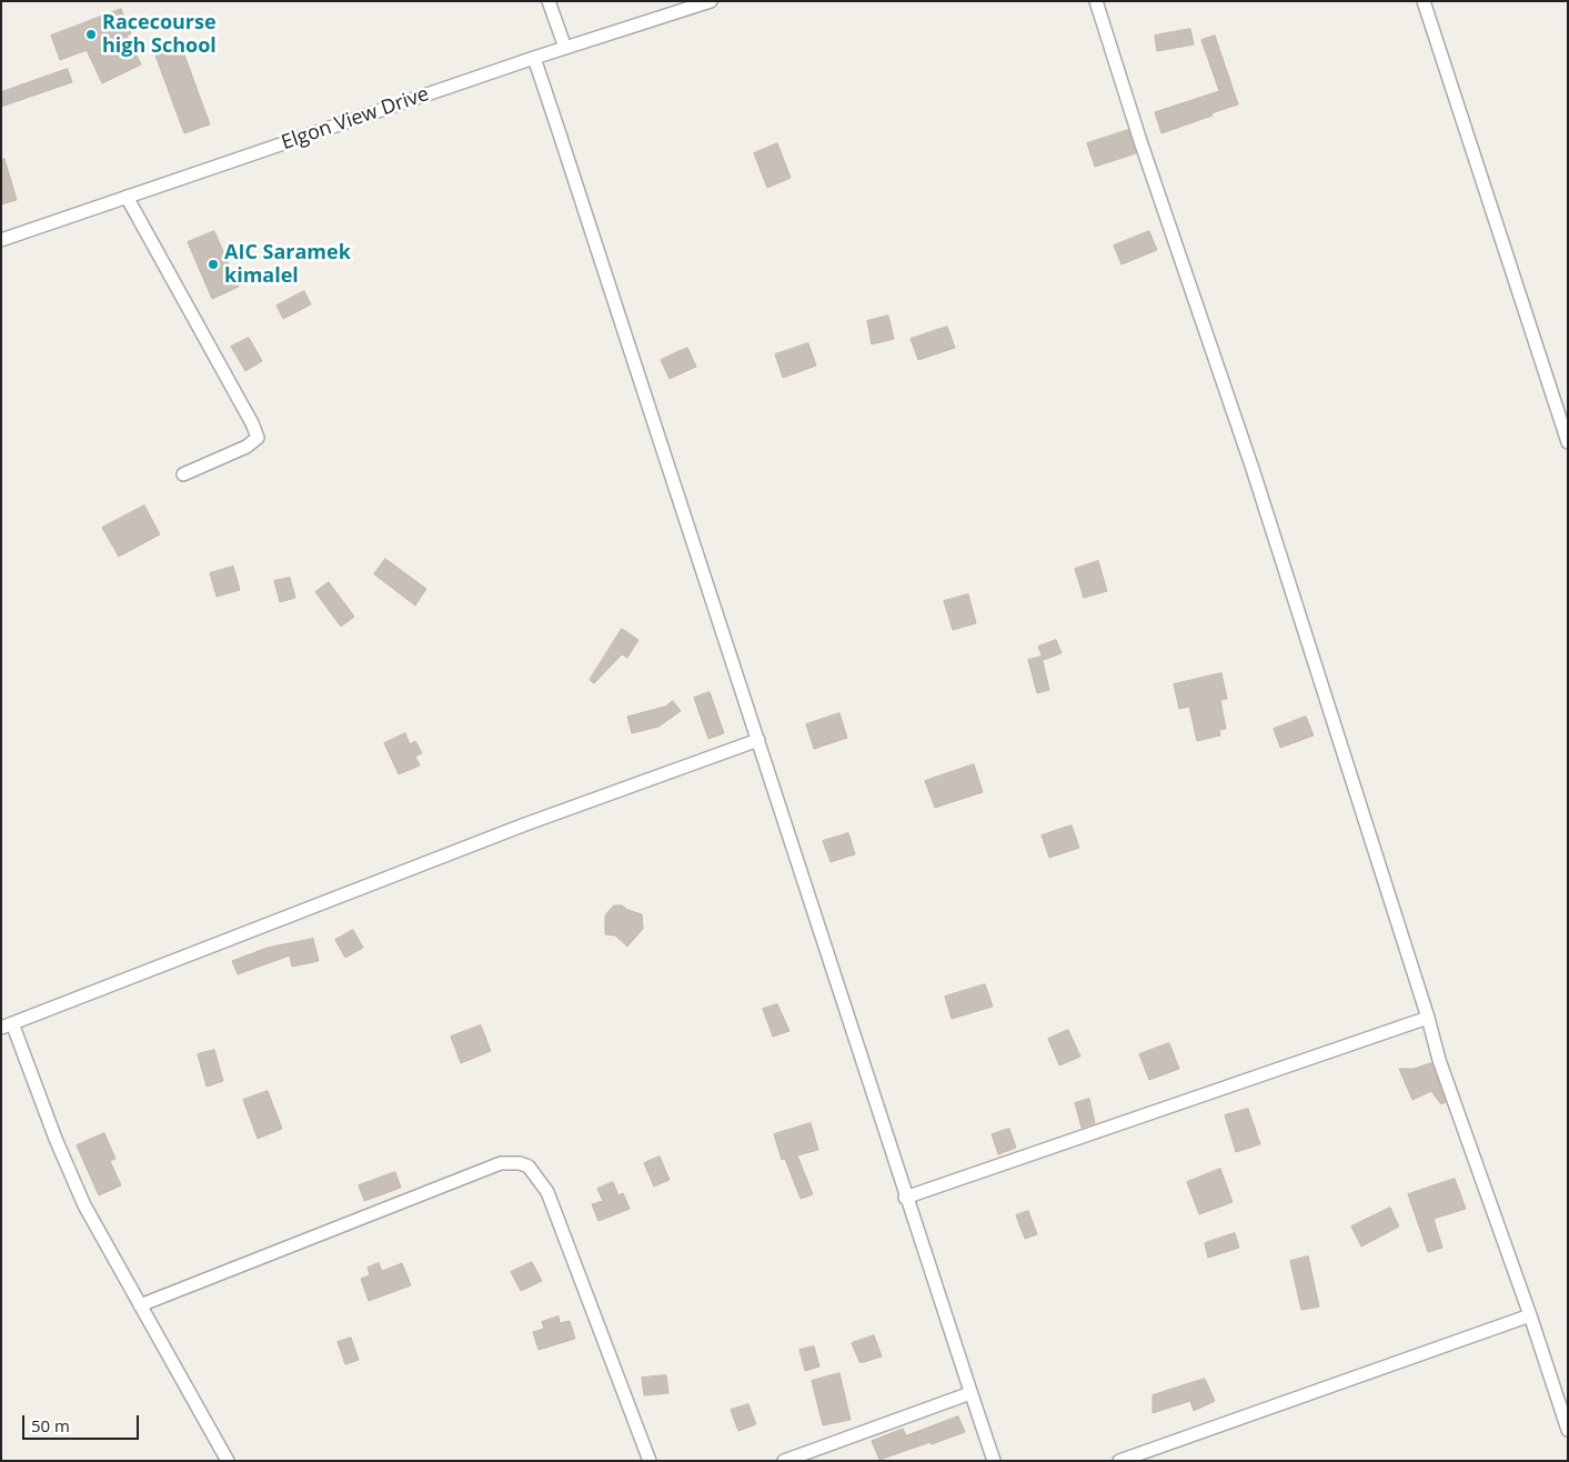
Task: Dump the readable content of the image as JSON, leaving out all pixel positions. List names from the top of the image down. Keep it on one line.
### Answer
{"streets":{"street":["Elgon View Drive"]},"places":["Racecourse high School","AIC Saramek kimalel"],"scale_bar":"50 m"}
